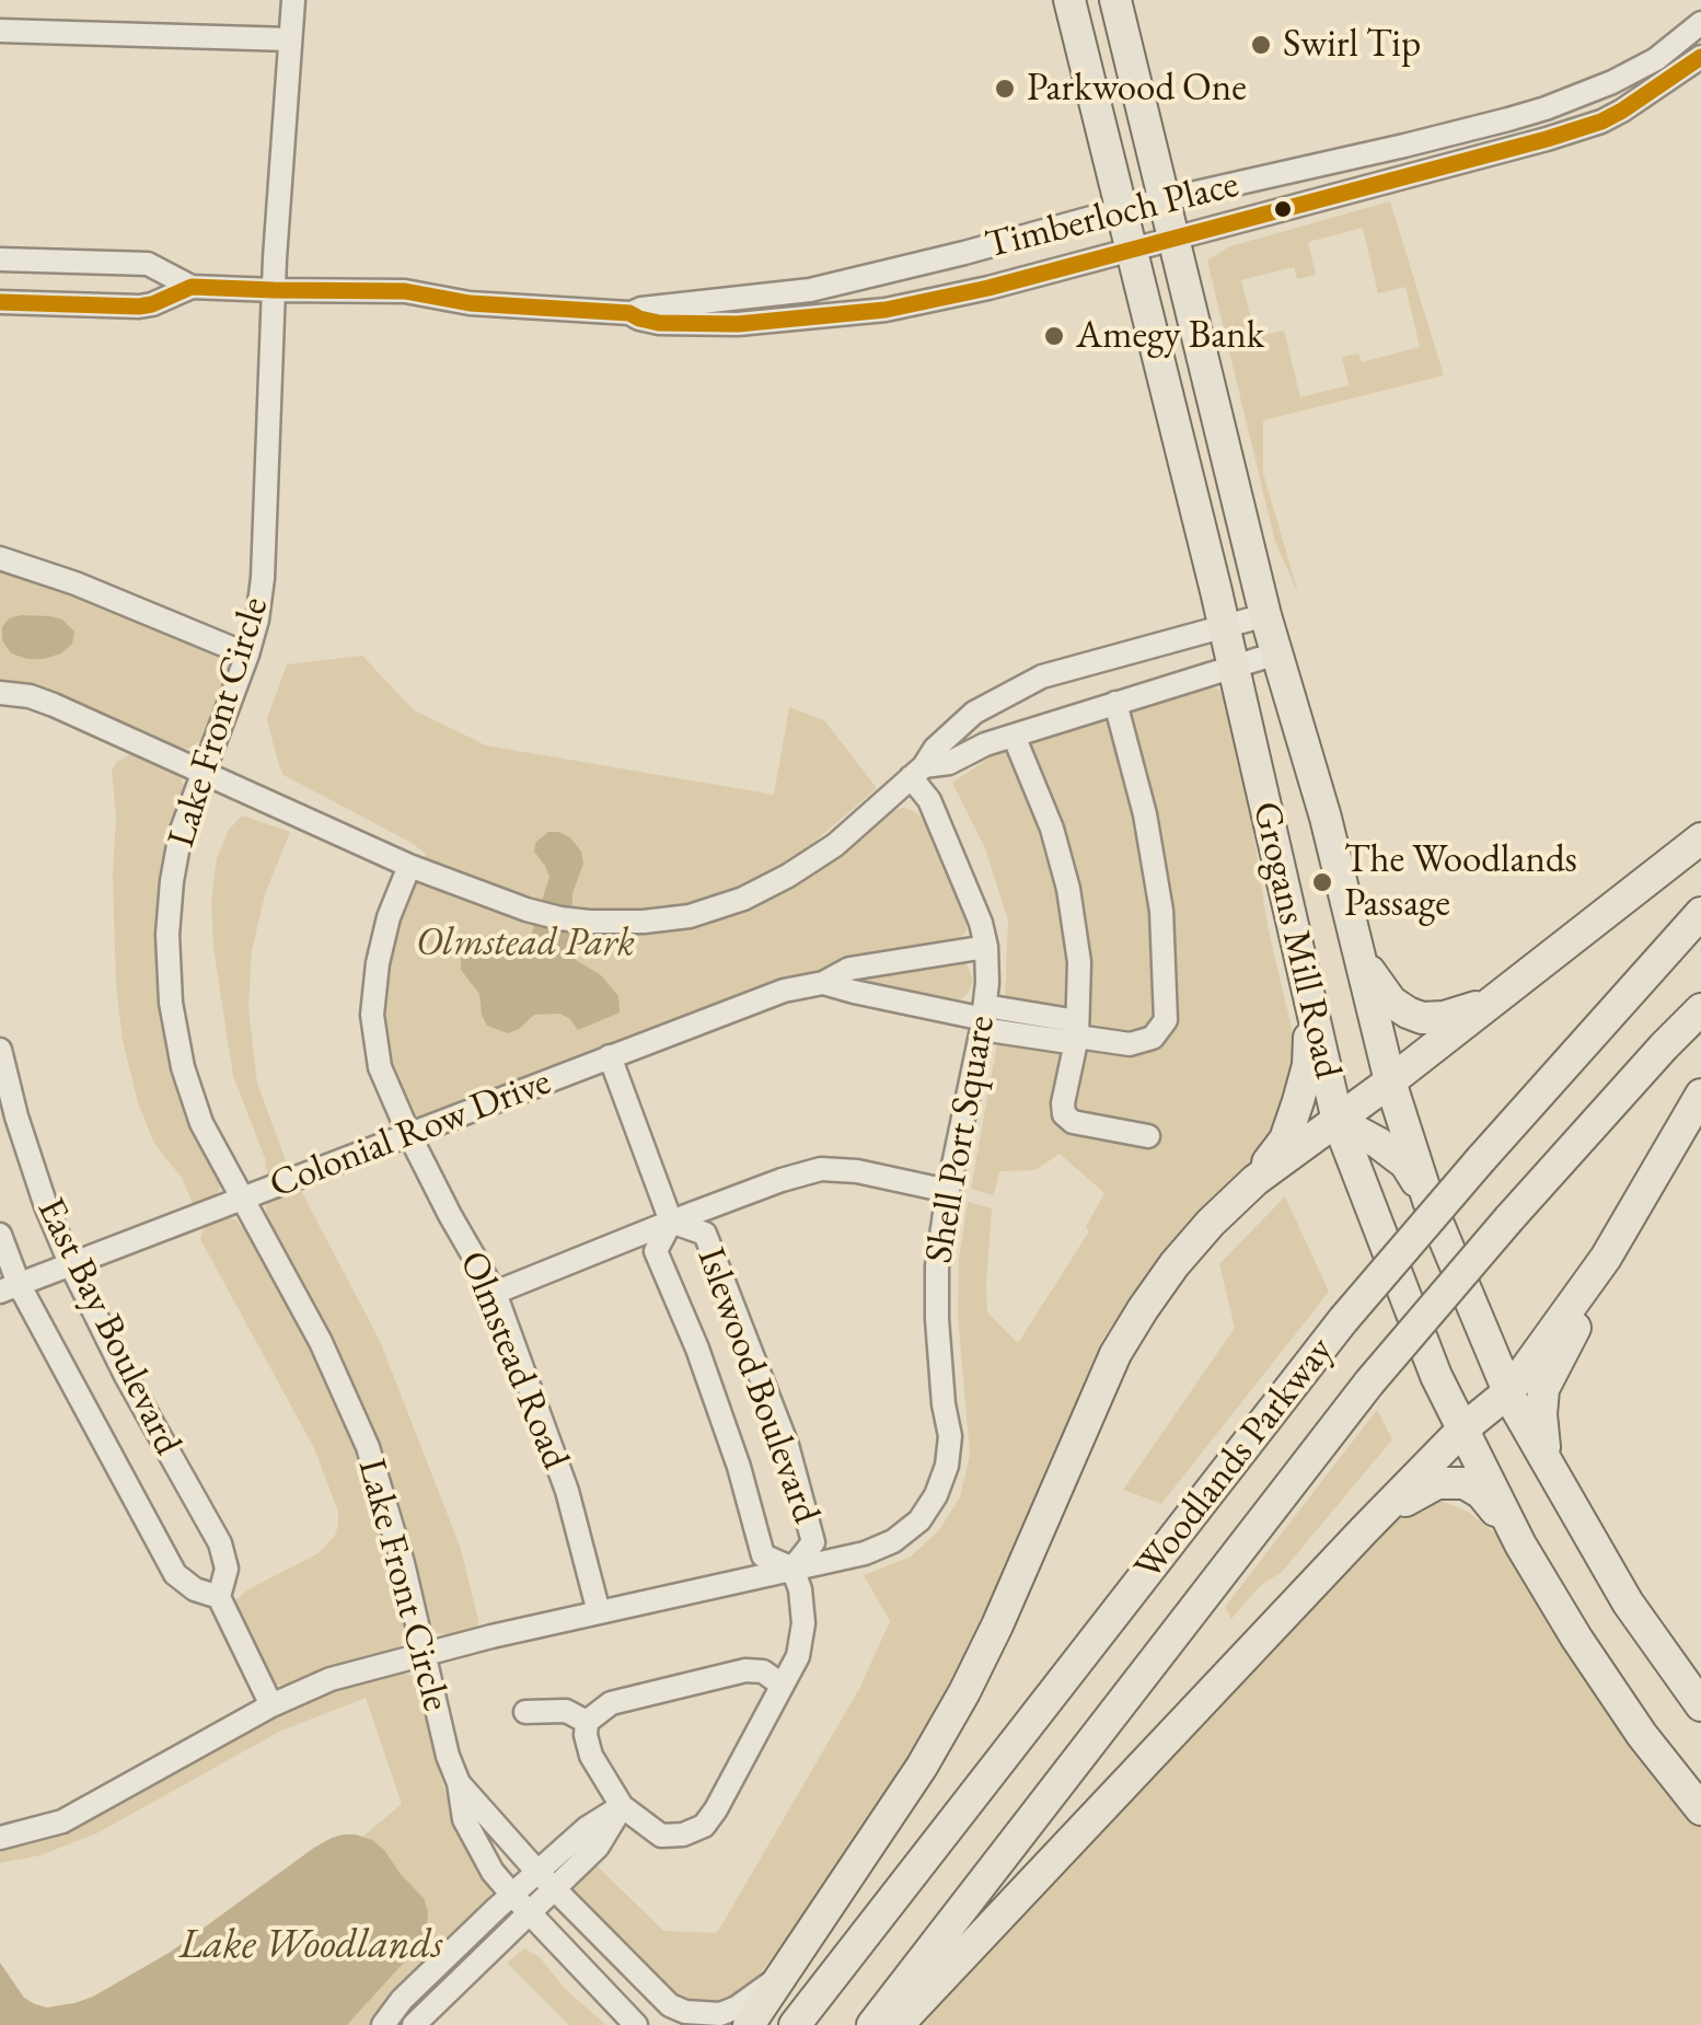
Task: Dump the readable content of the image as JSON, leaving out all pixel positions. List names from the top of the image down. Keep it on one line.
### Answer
{"streets":{"main road":["Grogans Mill Road","Woodlands Parkway"],"street":["Timberloch Place","Lake Front Circle","Colonial Row Drive","Shell Port Square","East Bay Boulevard","Olmstead Road","Islewood Boulevard"]},"crossings":[["Timberloch Place","Lake Front Circle"],["Timberloch Place","Grogans Mill Road"],["Lake Front Circle","Colonial Row Drive"],["Lake Front Circle","Shell Port Square"],["Colonial Row Drive","Shell Port Square"],["Colonial Row Drive","East Bay Boulevard"],["Colonial Row Drive","Olmstead Road"],["Colonial Row Drive","Islewood Boulevard"],["Shell Port Square","East Bay Boulevard"],["Shell Port Square","Olmstead Road"],["Shell Port Square","Islewood Boulevard"]],"water":["Lake Woodlands"],"parks":["Olmstead Park"],"places":["Swirl Tip","Parkwood One","Amegy Bank","The Woodlands Passage"]}
